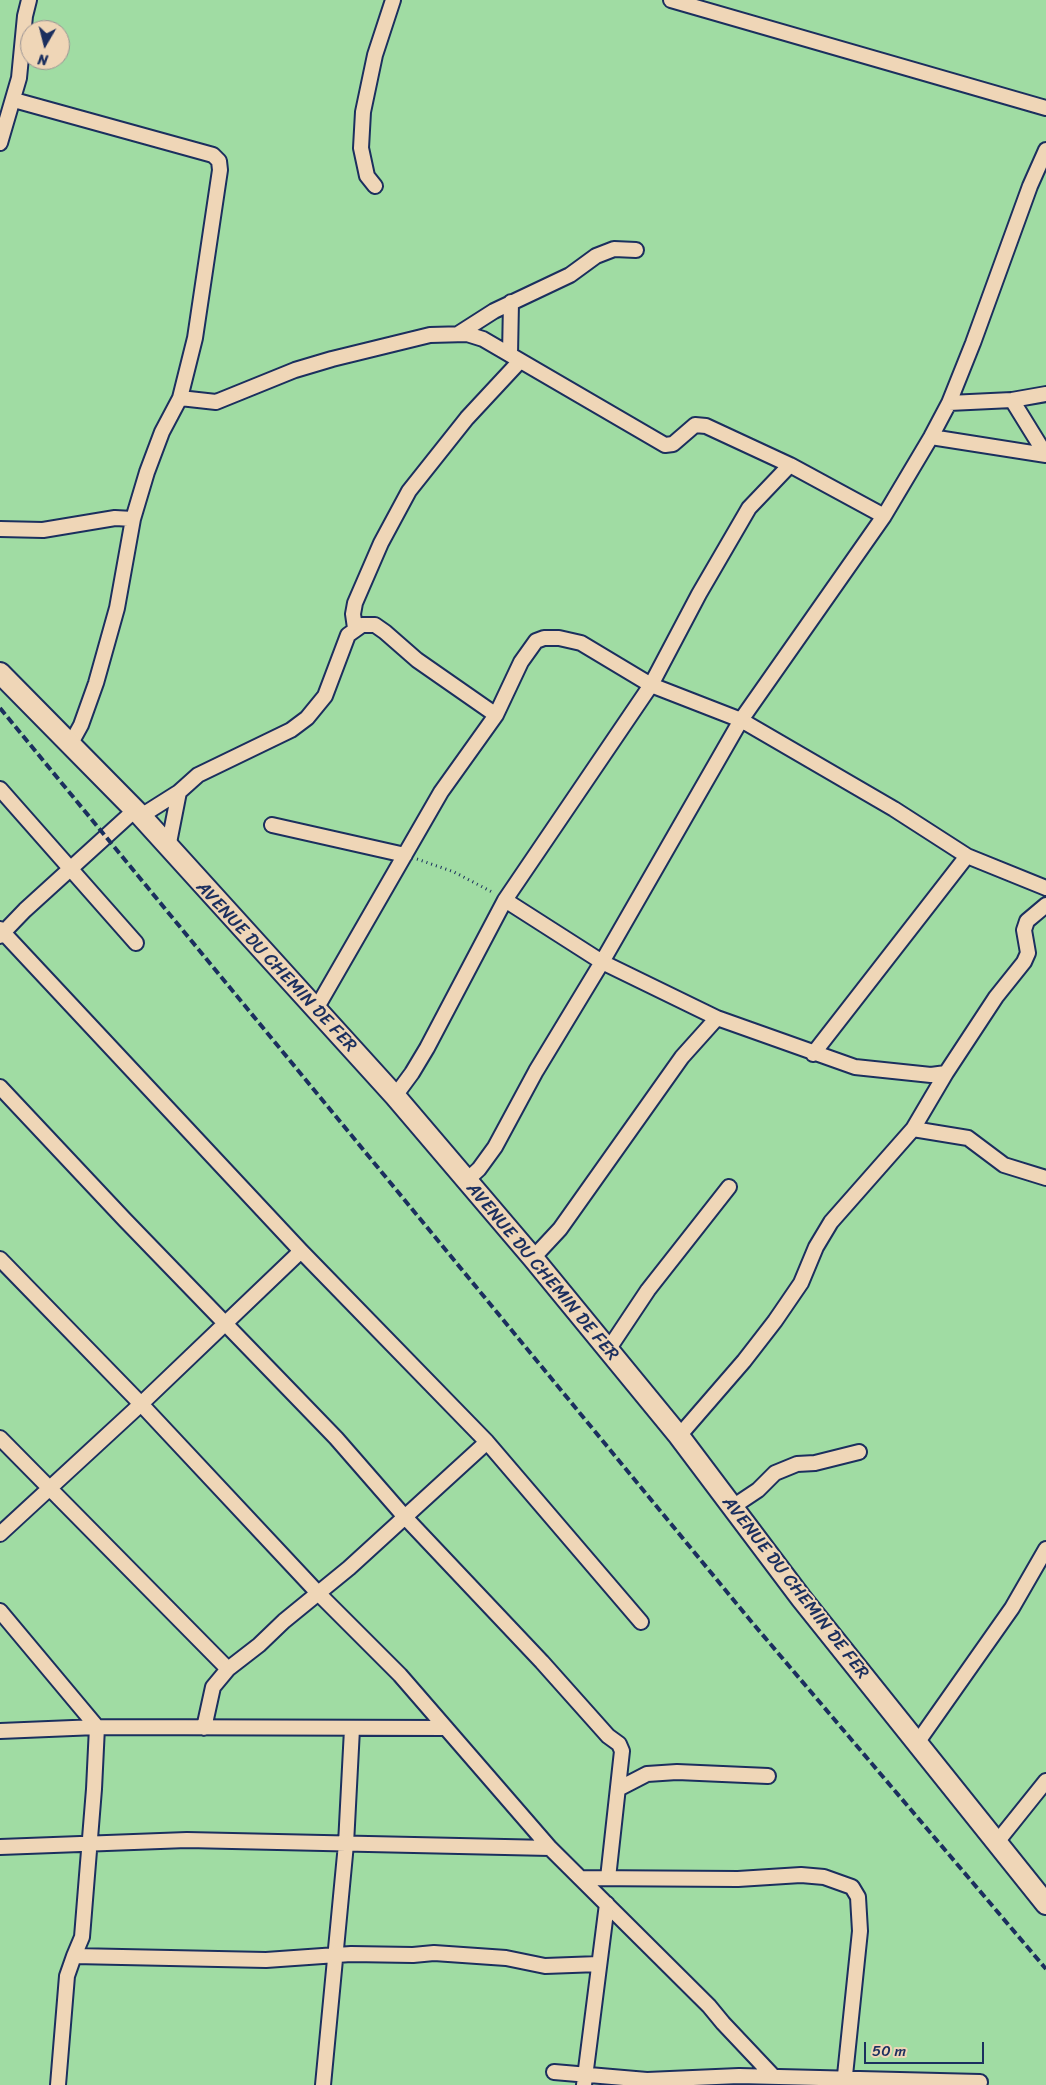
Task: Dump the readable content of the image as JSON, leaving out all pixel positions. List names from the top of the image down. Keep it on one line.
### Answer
{"streets":{"street":["AVENUE DU CHEMIN DE FER"]},"scale_bar":"50 m","north":"bottom"}
